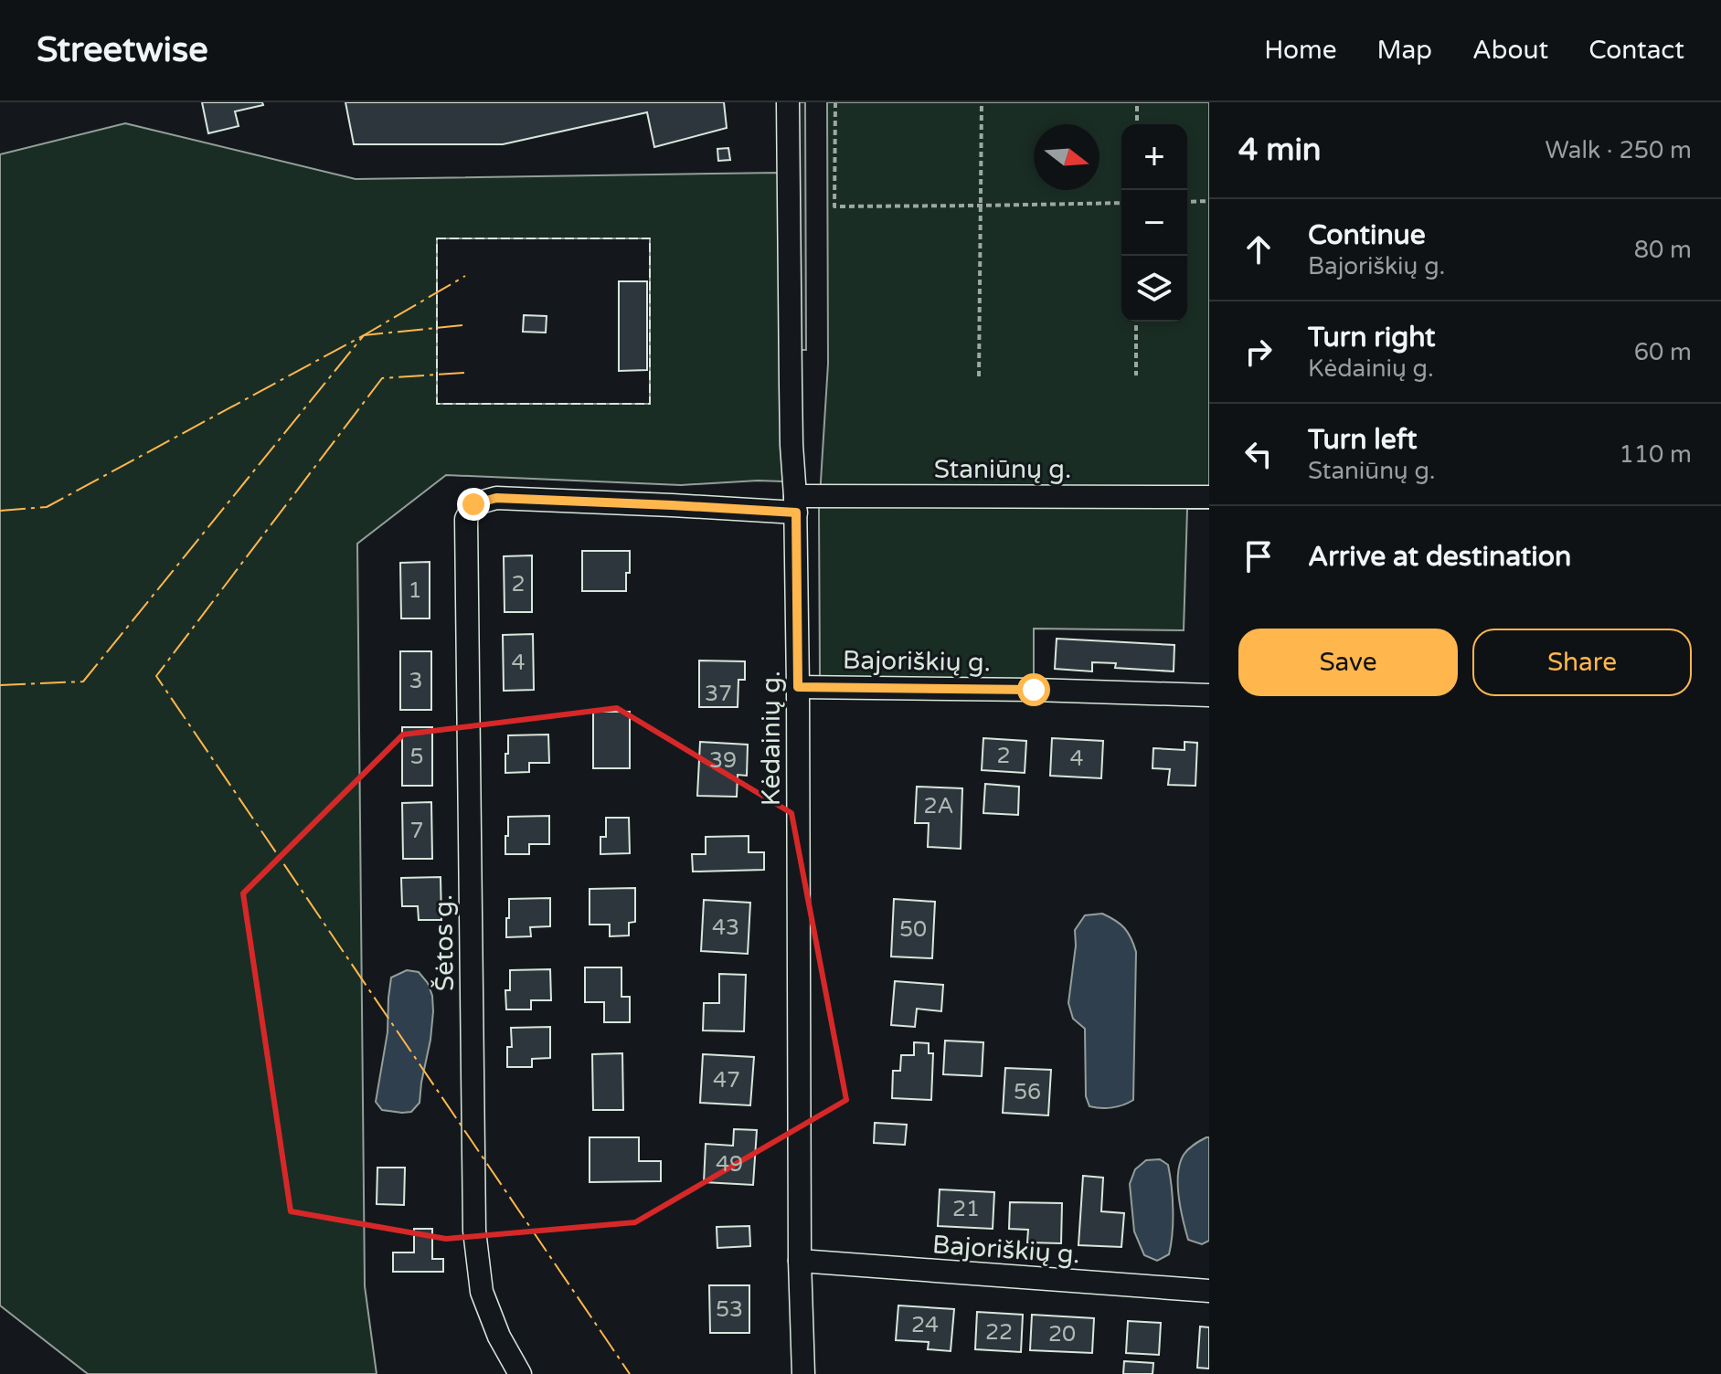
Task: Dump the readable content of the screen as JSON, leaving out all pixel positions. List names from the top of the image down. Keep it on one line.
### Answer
{"streets":{"street":["Staniūnų g.","Bajoriškių g.","Kėdainių g.","Šėtos g."]},"crossings":[["Staniūnų g.","Kėdainių g."],["Staniūnų g.","Šėtos g."],["Bajoriškių g.","Kėdainių g."]],"house_numbers":["2","1","4","3","37","2","5","4","39","2A","7","43","50","47","56","49","21","53","24","22","20"],"north":"right","page":{"header":"Streetwise","nav":["Home","Map","About","Contact"],"heading":["4 min","Walk · 250 m"],"map_buttons":["+","−"],"list":[["Continue","Bajoriškių g.","80 m"],["Turn right","Kėdainių g.","60 m"],["Turn left","Staniūnų g.","110 m"],"Arrive at destination"],"buttons":["Save","Share"]}}
